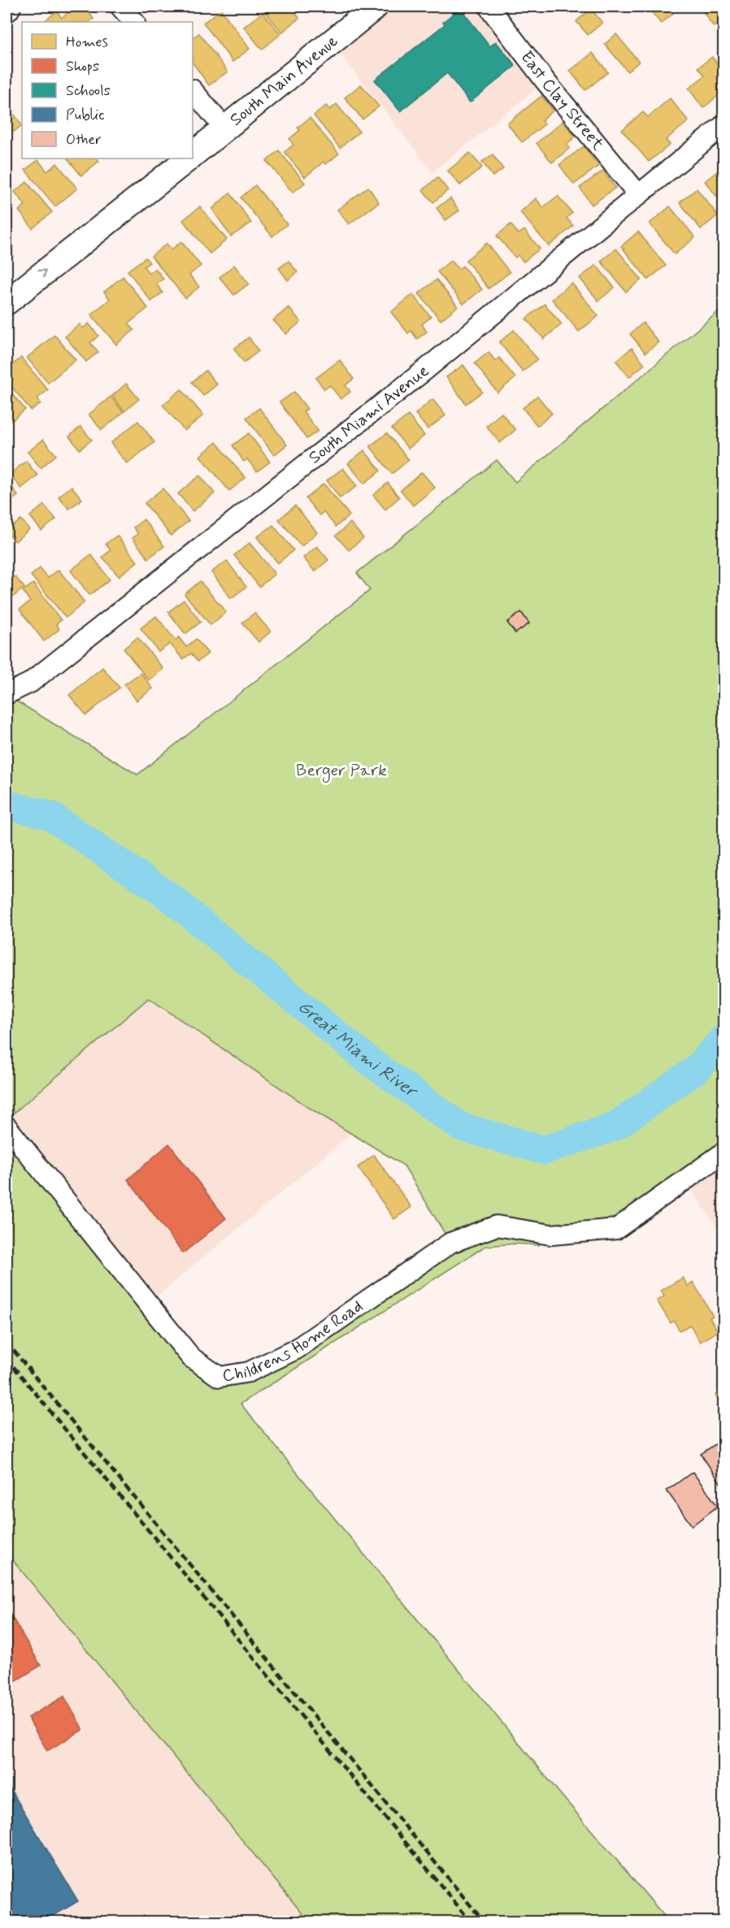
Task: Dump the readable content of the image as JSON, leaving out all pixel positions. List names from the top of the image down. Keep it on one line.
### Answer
{"streets":{"main road":["South Main Avenue"],"street":["East Clay Street","South Miami Avenue","Childrens Home Road"]},"crossings":[["East Clay Street","South Miami Avenue"]],"one_way":["South Main Avenue"],"water":["Great Miami River"],"parks":["Berger Park"],"legend":["Homes","Shops","Schools","Public","Other"]}
